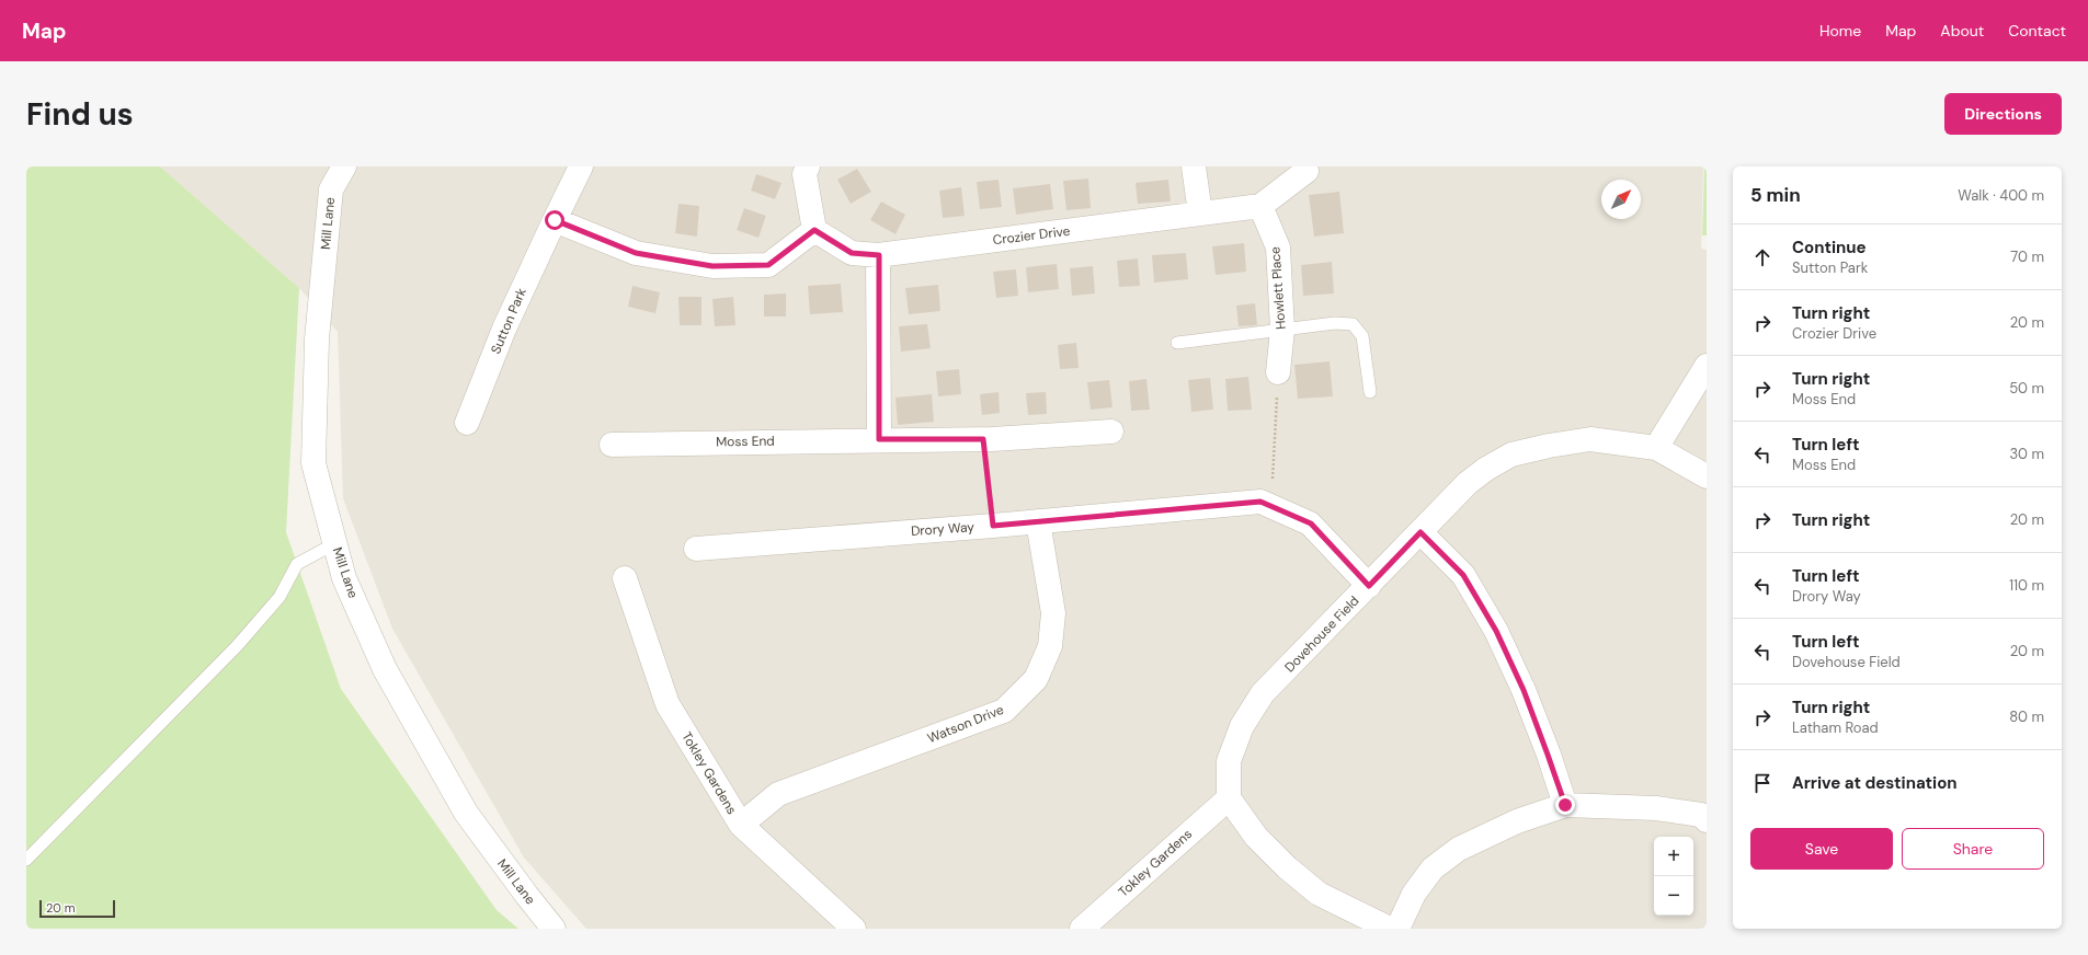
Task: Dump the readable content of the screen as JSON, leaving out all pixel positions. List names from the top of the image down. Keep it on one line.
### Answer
{"streets":{"street":["Mill Lane","Crozier Drive","Howlett Place","Sutton Park","Moss End","Drory Way","Dovehouse Field","Watson Drive","Tokley Gardens"]},"crossings":[["Crozier Drive","Howlett Place"],["Drory Way","Dovehouse Field"],["Drory Way","Watson Drive"],["Dovehouse Field","Tokley Gardens"],["Watson Drive","Tokley Gardens"]],"scale_bar":"20 m","north":"top right","page":{"header":"Map","nav":["Home","Map","About","Contact"],"buttons":["Directions",["Save","Share"]],"title":"Find us","heading":["5 min","Walk · 400 m"],"list":[["Continue","Sutton Park","70 m"],["Turn right","Crozier Drive","20 m"],["Turn right","Moss End","50 m"],["Turn left","Moss End","30 m"],["Turn right","20 m"],["Turn left","Drory Way","110 m"],["Turn left","Dovehouse Field","20 m"],["Turn right","Latham Road","80 m"],"Arrive at destination"],"map_buttons":["+","−"],"scale":"20 m"}}
